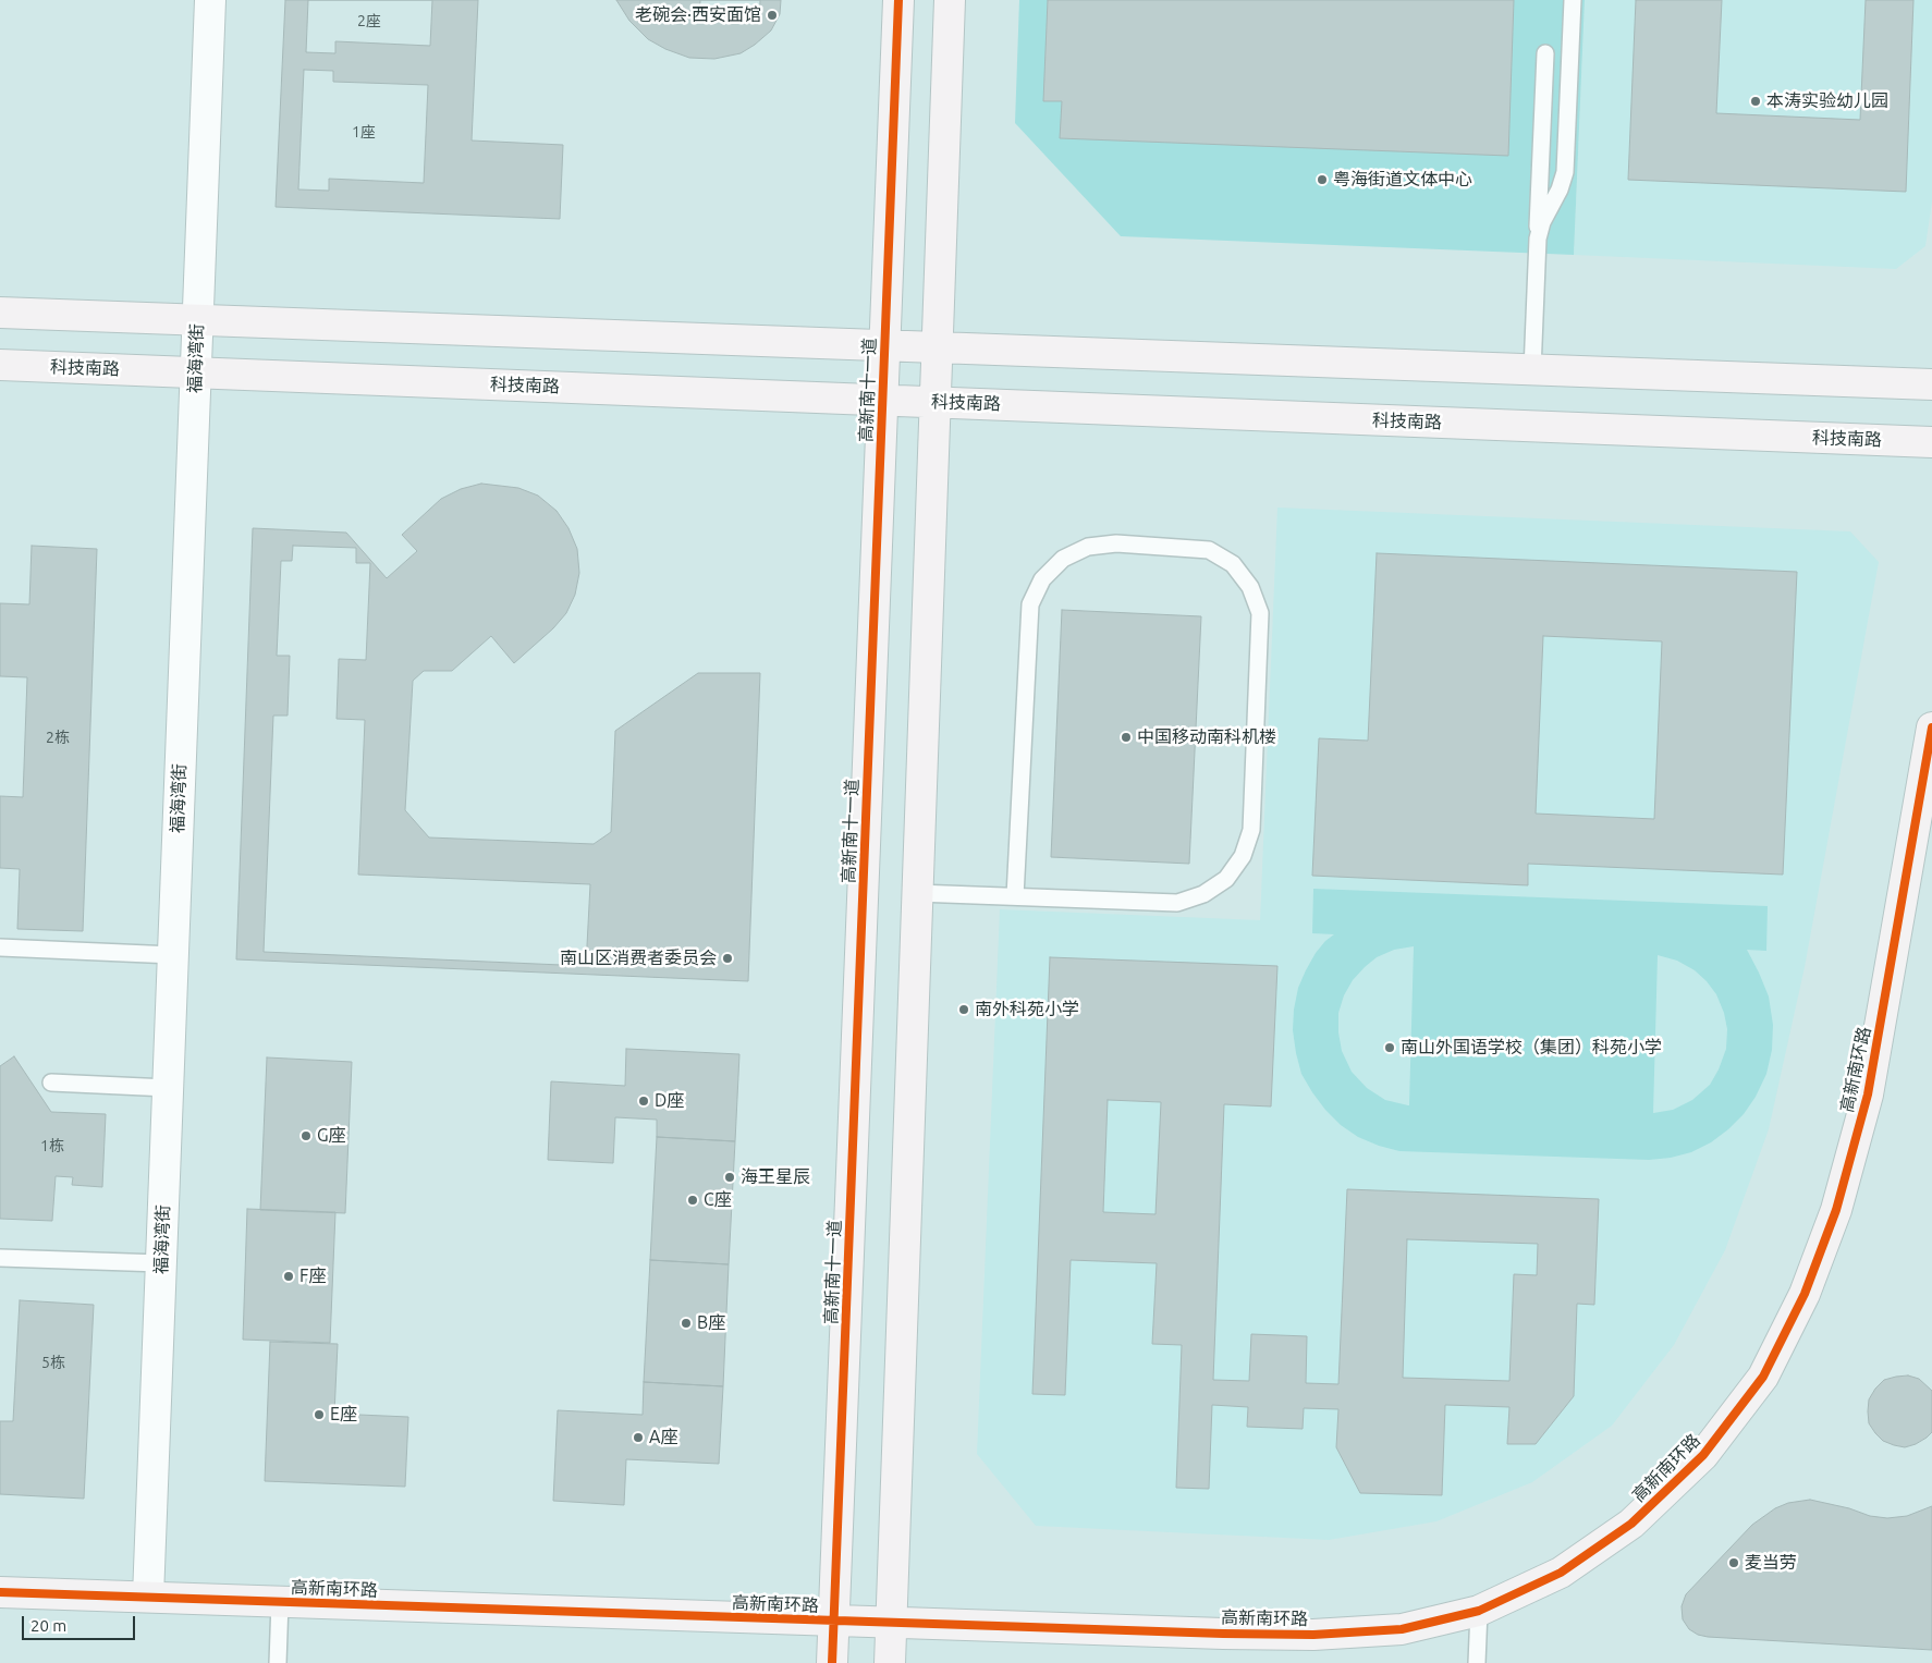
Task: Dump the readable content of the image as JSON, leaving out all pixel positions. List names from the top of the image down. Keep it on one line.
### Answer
{"streets":{"street":["福海湾街","科技南路","高新南十一道","高新南环路"]},"crossings":[["福海湾街","科技南路"],["福海湾街","高新南环路"],["科技南路","高新南十一道"],["高新南十一道","高新南环路"]],"places":["老碗会·西安面馆","本涛实验幼儿园","粤海街道文体中心","中国移动南科机楼","南山区消费者委员会","南外科苑小学","南山外国语学校（集团）科苑小学","D座","G座","海王星辰","C座","F座","B座","E座","A座","麦当劳"],"house_numbers":["2座","1座","2栋","1栋","5栋"],"scale_bar":"20 m"}
